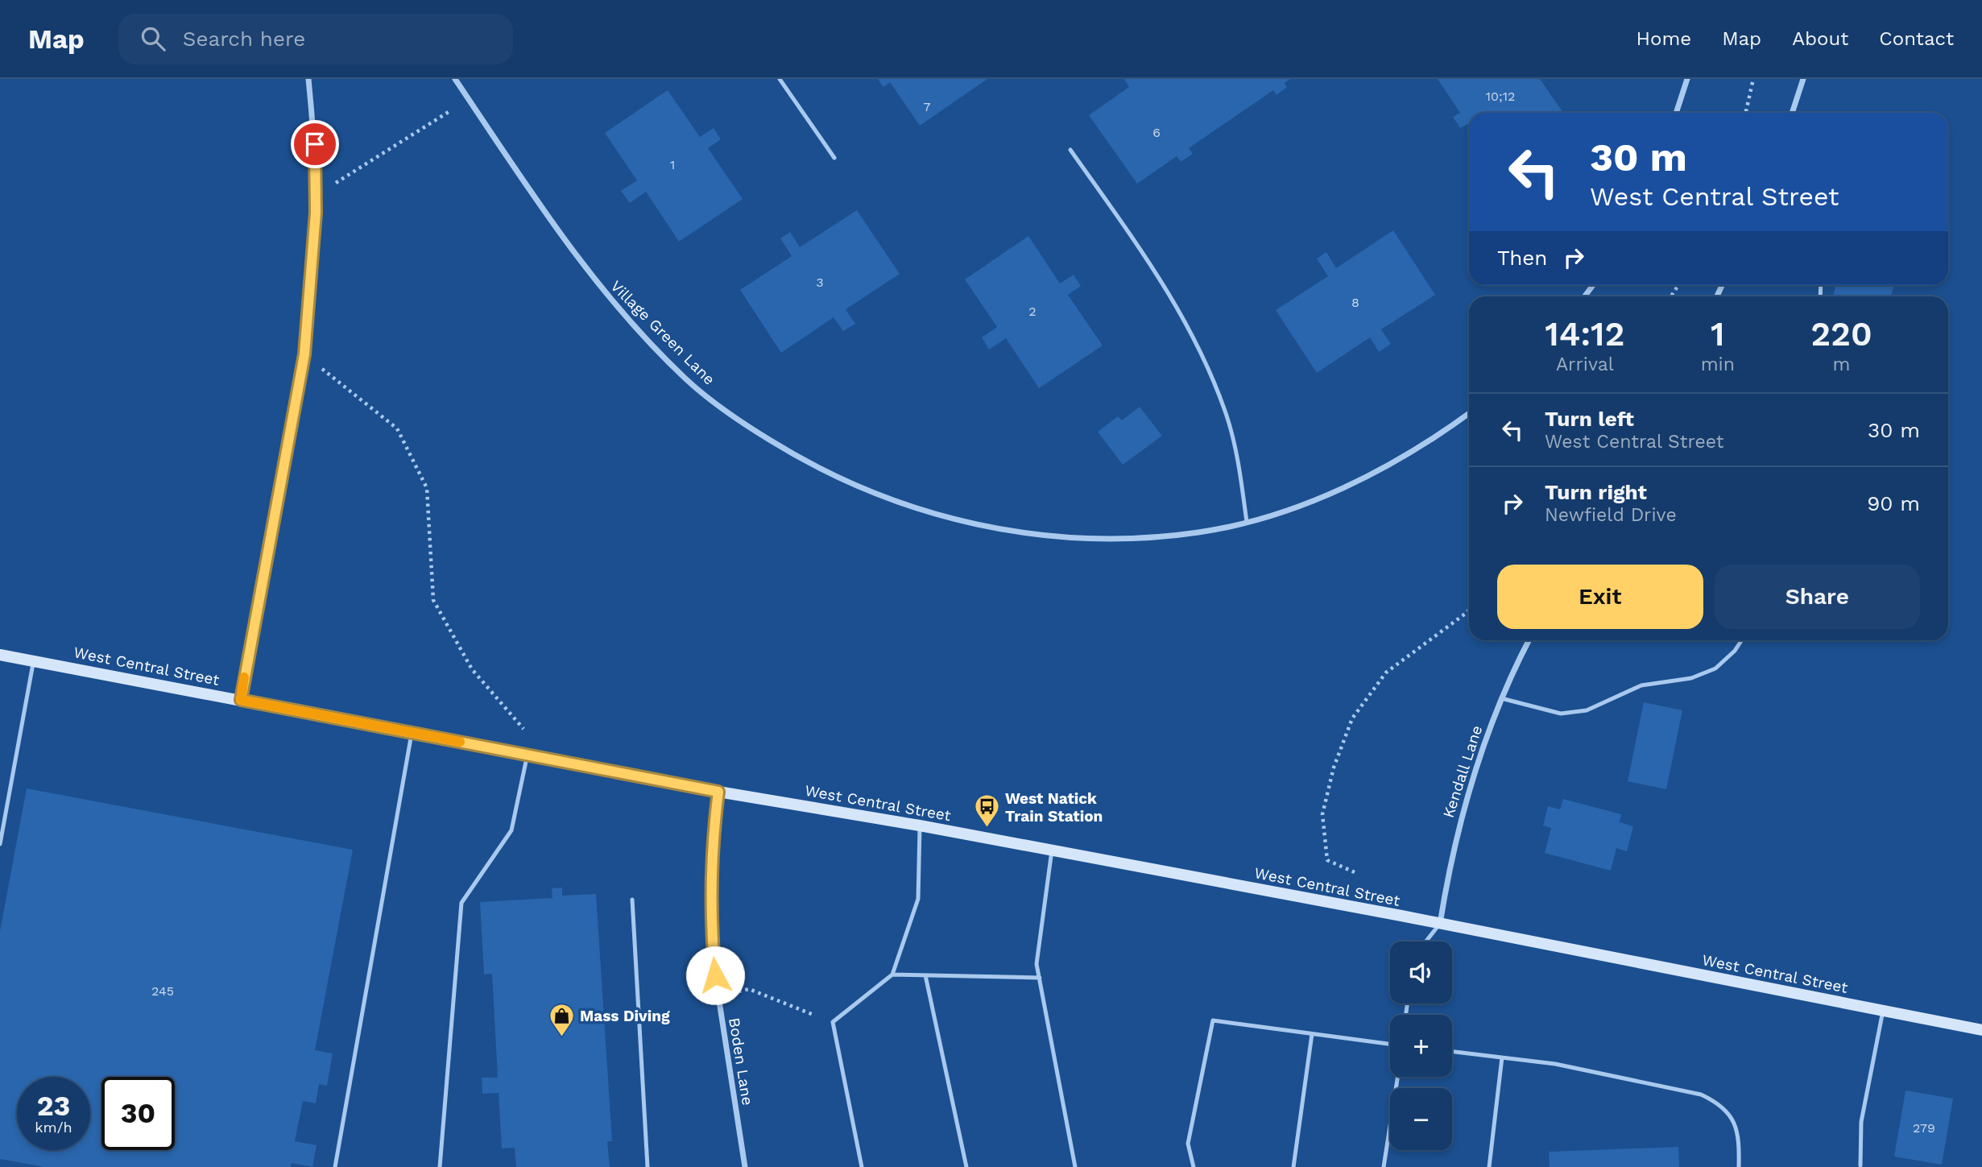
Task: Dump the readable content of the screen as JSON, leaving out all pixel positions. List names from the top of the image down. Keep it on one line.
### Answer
{"streets":{"main road":["West Central Street"],"street":["Village Green Lane","Kendall Lane","Boden Lane"]},"crossings":[["West Central Street","Kendall Lane"],["West Central Street","Boden Lane"]],"places":{"bus stop":["West Natick Train Station"],"shop":["Mass Diving"]},"house_numbers":["10;12","7","6","1","3","8","2","245","279"],"page":{"header":"Map","search":"Search here","nav":["Home","Map","About","Contact"],"turn":["30 m","West Central Street"],"then":"Then","eta":["14:12","Arrival","1","min","220","m"],"list":[{"name":"Turn left","note":"West Central Street","value":"30 m"},{"name":"Turn right","note":"Newfield Drive","value":"90 m"}],"buttons":["Exit","Share"],"map_buttons":["+","−"],"speed":"23 km/h","limit":"30"}}
